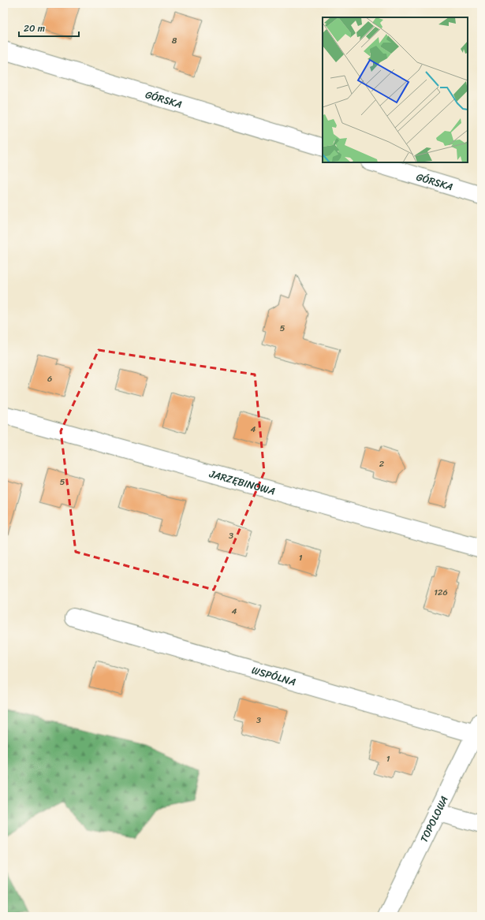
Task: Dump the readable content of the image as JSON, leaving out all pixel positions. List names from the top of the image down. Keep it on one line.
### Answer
{"streets":{"street":["GÓRSKA","JARZĘBINOWA","WSPÓLNA","TOPOLOWA"]},"crossings":[["WSPÓLNA","TOPOLOWA"]],"house_numbers":["8","5","6","4","2","5","3","1","126","4","3","1"],"scale_bar":"20 m"}
